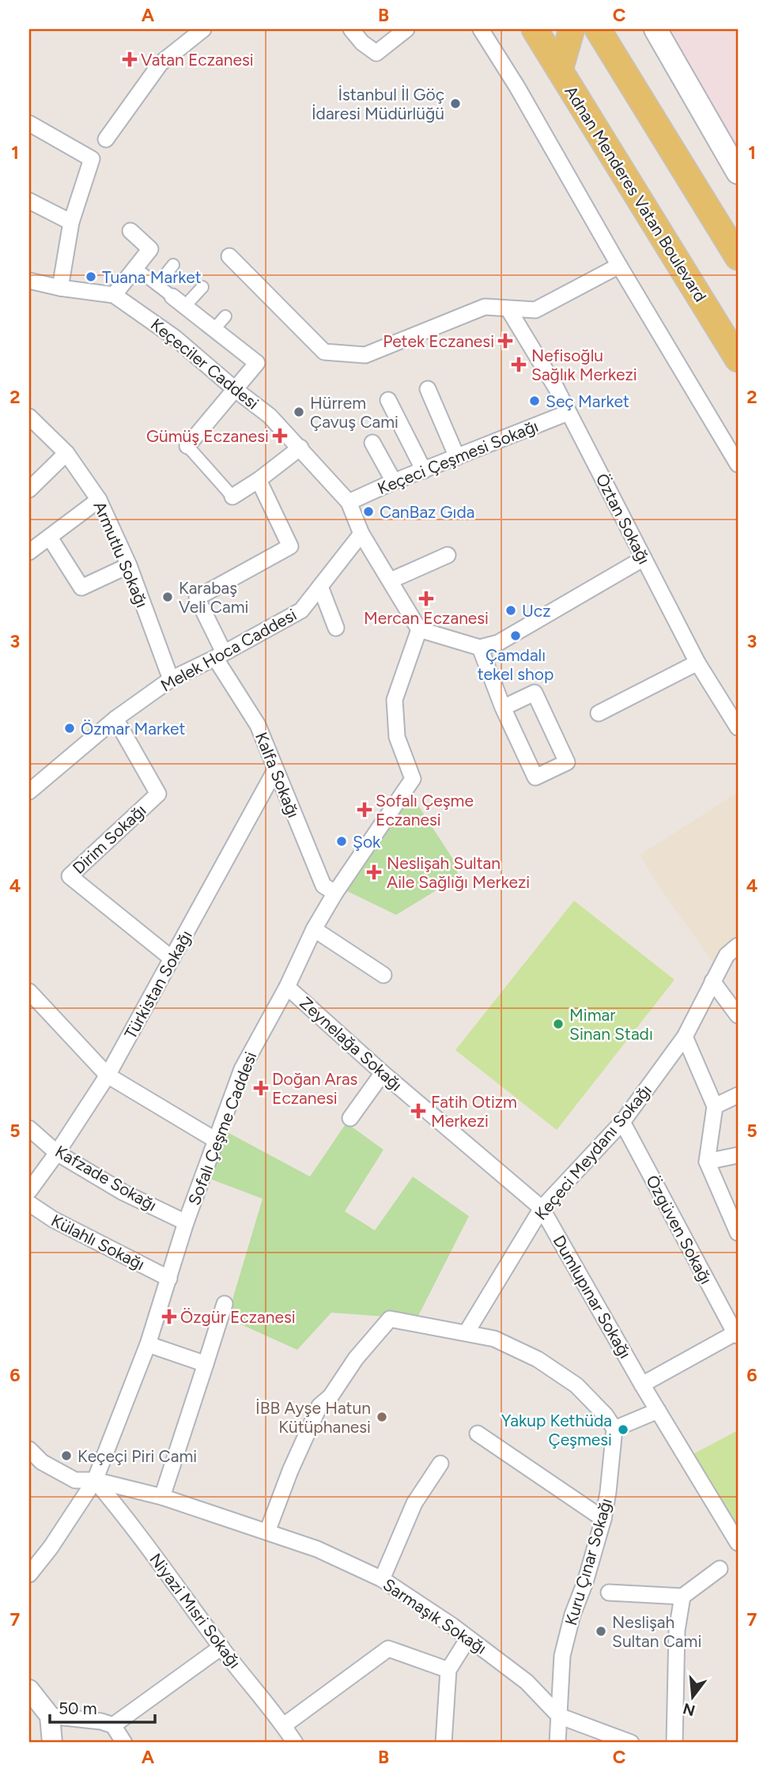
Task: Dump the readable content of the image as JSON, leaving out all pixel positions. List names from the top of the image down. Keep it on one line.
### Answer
{"streets":{"main road":["Adnan Menderes Vatan Boulevard"],"street":["Keçeciler Caddesi","Keçeci Çeşmesi Sokağı","Öztan Sokağı","Armutlu Sokağı","Melek Hoca Caddesi","Kalfa Sokağı","Dirim Sokağı","Türkistan Sokağı","Zeynelağa Sokağı","Sofalı Çeşme Caddesi","Keçeci Meydanı Sokağı","Kafzade Sokağı","Özgüven Sokağı","Külahlı Sokağı","Dumlupınar Sokağı","Kuru Çınar Sokağı","Niyazi Mısri Sokağı","Sarmaşık Sokağı"]},"crossings":[["Keçeciler Caddesi","Keçeci Çeşmesi Sokağı"],["Keçeci Çeşmesi Sokağı","Öztan Sokağı"],["Armutlu Sokağı","Melek Hoca Caddesi"],["Melek Hoca Caddesi","Kalfa Sokağı"],["Melek Hoca Caddesi","Dirim Sokağı"],["Kalfa Sokağı","Türkistan Sokağı"],["Kalfa Sokağı","Sofalı Çeşme Caddesi"],["Dirim Sokağı","Türkistan Sokağı"],["Türkistan Sokağı","Kafzade Sokağı"],["Zeynelağa Sokağı","Sofalı Çeşme Caddesi"],["Zeynelağa Sokağı","Keçeci Meydanı Sokağı"],["Zeynelağa Sokağı","Dumlupınar Sokağı"],["Sofalı Çeşme Caddesi","Kafzade Sokağı"],["Sofalı Çeşme Caddesi","Külahlı Sokağı"],["Sofalı Çeşme Caddesi","Niyazi Mısri Sokağı"],["Sofalı Çeşme Caddesi","Sarmaşık Sokağı"],["Keçeci Meydanı Sokağı","Özgüven Sokağı"],["Keçeci Meydanı Sokağı","Dumlupınar Sokağı"],["Kuru Çınar Sokağı","Sarmaşık Sokağı"],["Niyazi Mısri Sokağı","Sarmaşık Sokağı"]],"places":{"health":["Vatan Eczanesi","Petek Eczanesi","Nefisoğlu Sağlık Merkezi","Gümüş Eczanesi","Mercan Eczanesi","Sofalı Çeşme Eczanesi","Neslişah Sultan Aile Sağlığı Merkezi","Doğan Aras Eczanesi","Fatih Otizm Merkezi","Özgür Eczanesi"],"other":["İstanbul İl Göç İdaresi Müdürlüğü","Tuana Market","Seç Market","Hürrem Çavuş Cami","CanBaz Gıda","Karabaş Veli Cami","Ucz","Çamdalı tekel shop","Özmar Market","Şok","Mimar Sinan Stadı","İBB Ayşe Hatun Kütüphanesi","Yakup Kethüda Çeşmesi","Keçeçi Piri Cami","Neslişah Sultan Cami"]},"scale_bar":"50 m","north":"bottom","grid":{"columns":["A","B","C"],"rows":["1","2","3","4","5","6","7"]}}
